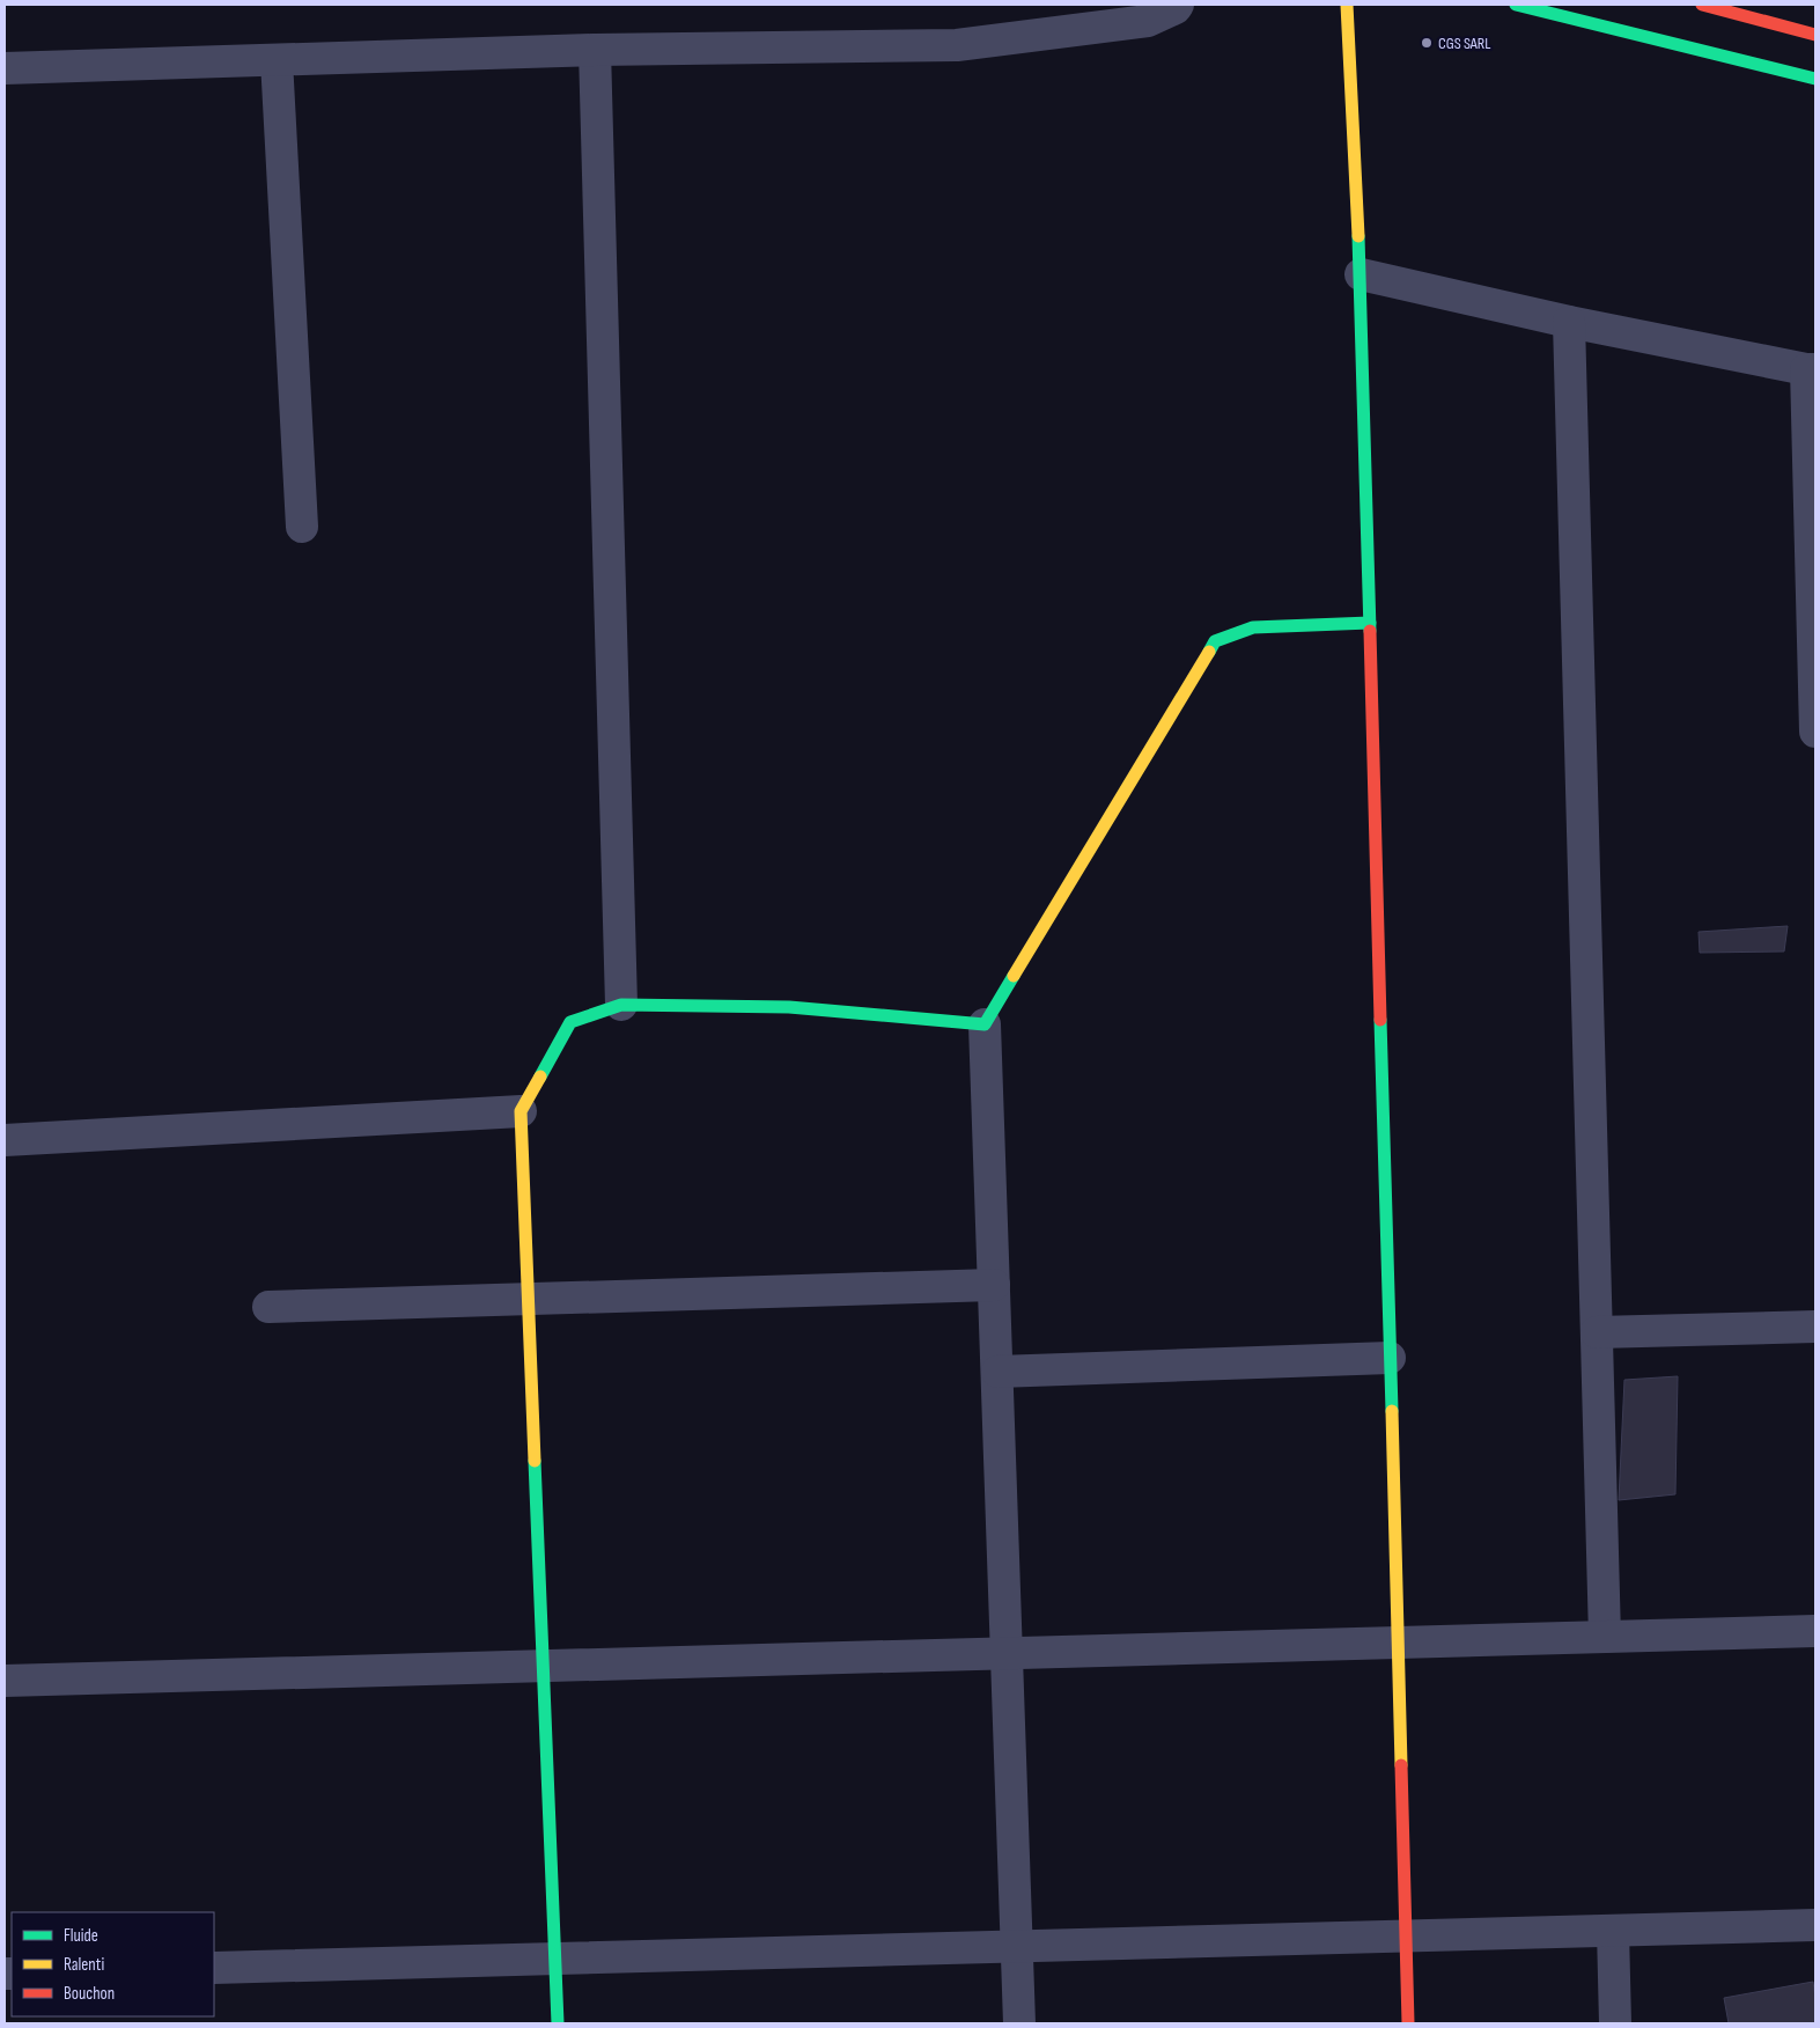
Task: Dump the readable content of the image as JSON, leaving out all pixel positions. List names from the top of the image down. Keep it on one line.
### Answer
{"places":["CGS SARL"],"legend":["Fluide","Ralenti","Bouchon"]}
